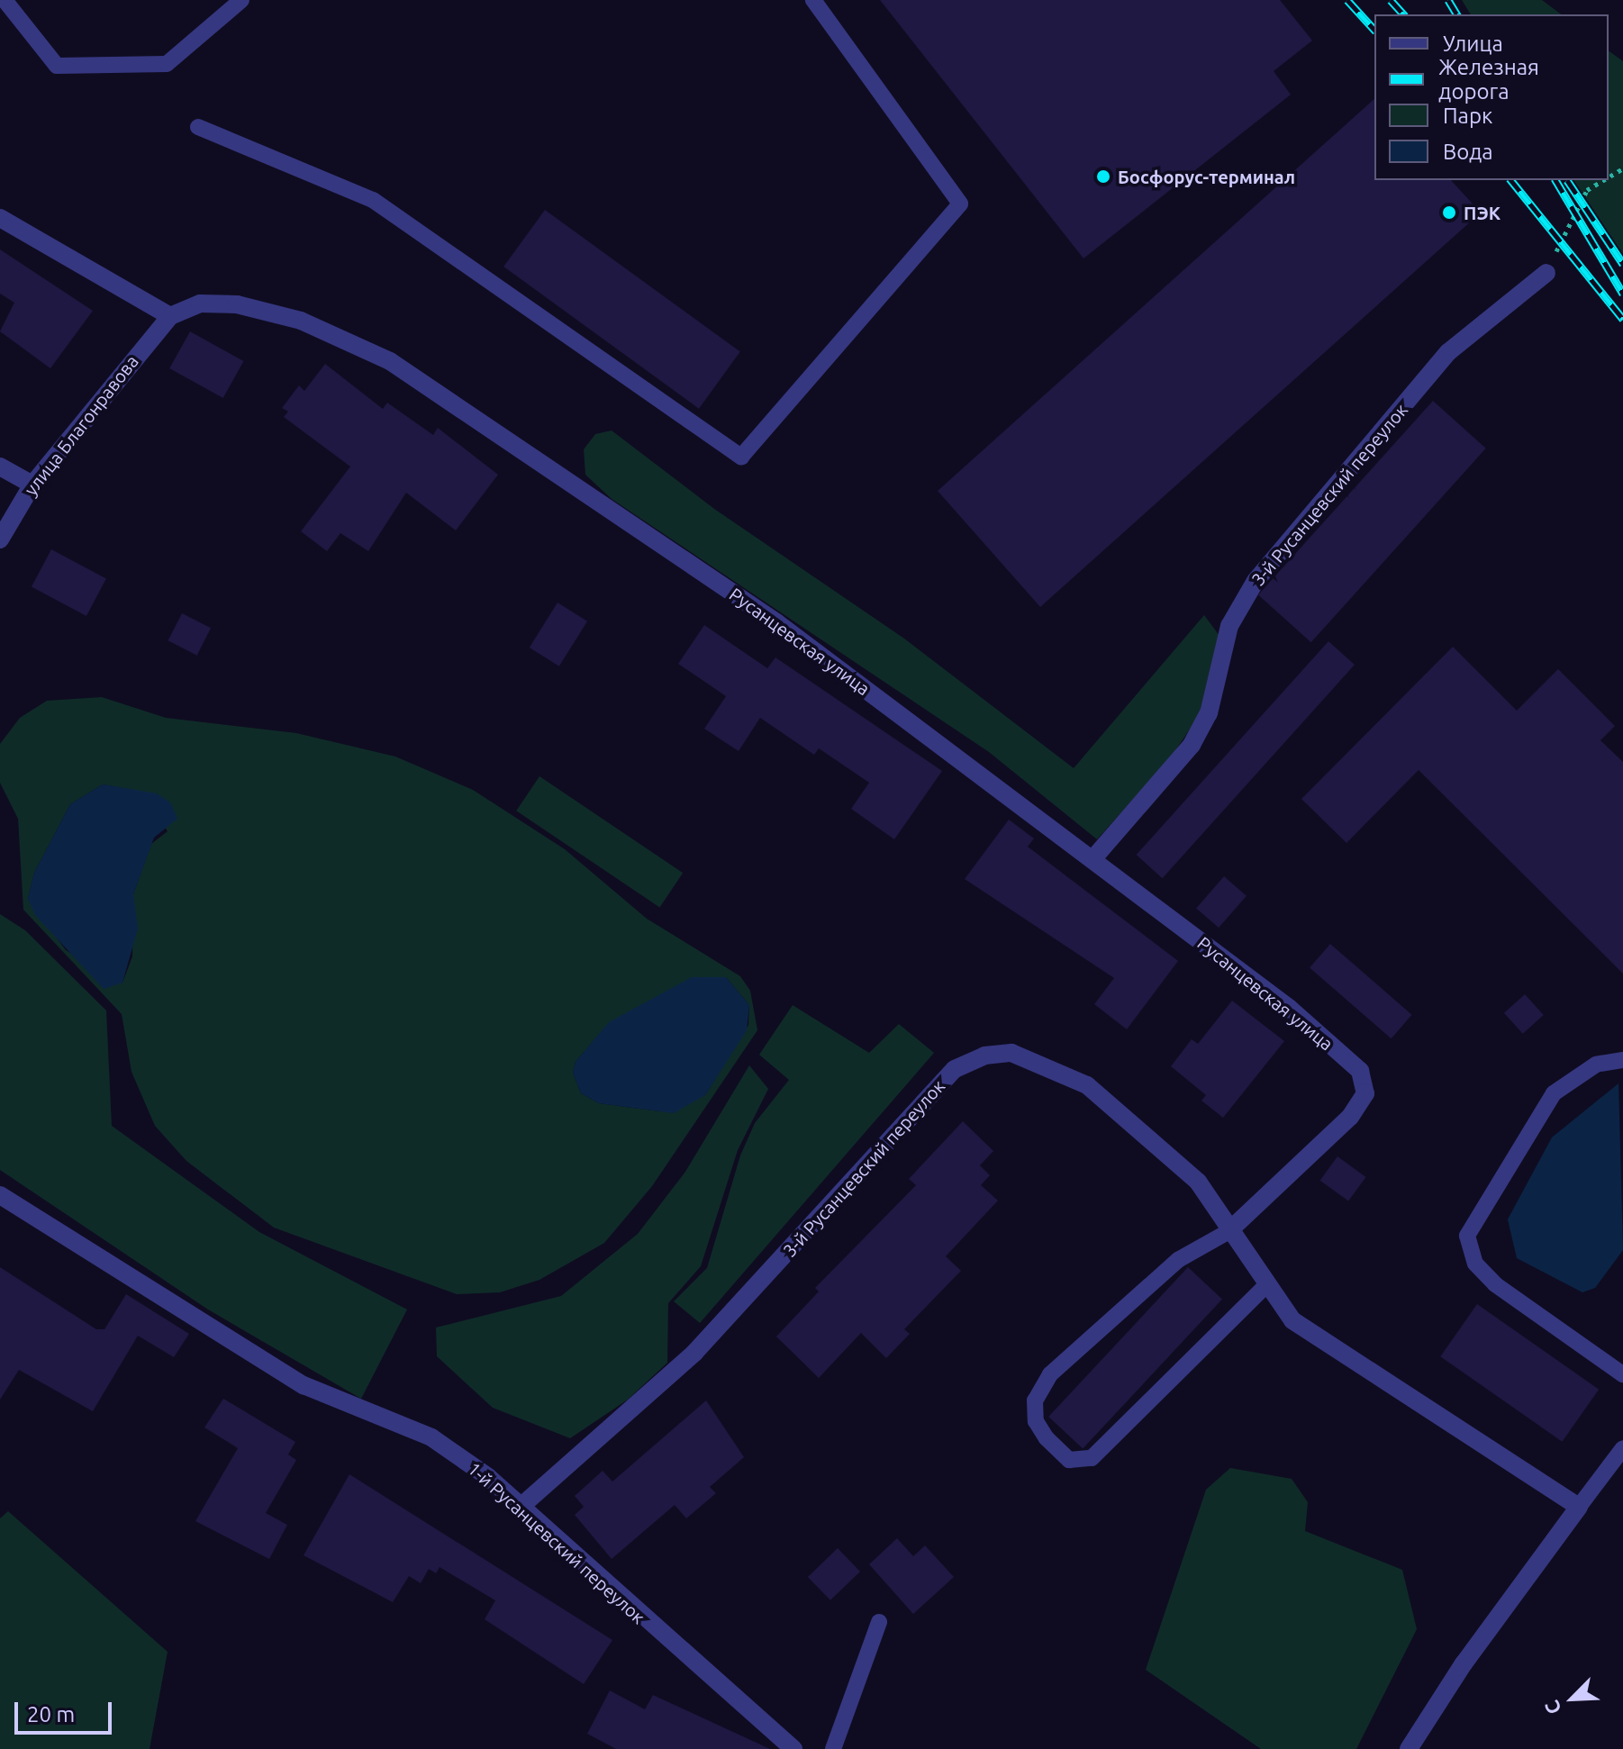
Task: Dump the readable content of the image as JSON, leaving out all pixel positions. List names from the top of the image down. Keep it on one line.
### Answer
{"streets":{"street":["улица Благонравова","3-й Русанцевский переулок","Русанцевская улица","1-й Русанцевский переулок"]},"crossings":[["улица Благонравова","Русанцевская улица"],["3-й Русанцевский переулок","Русанцевская улица"],["3-й Русанцевский переулок","1-й Русанцевский переулок"]],"places":["Босфорус-терминал","ПЭК"],"legend":["Улица","Железная дорога","Парк","Вода"],"scale_bar":"20 m","north":"bottom left"}
